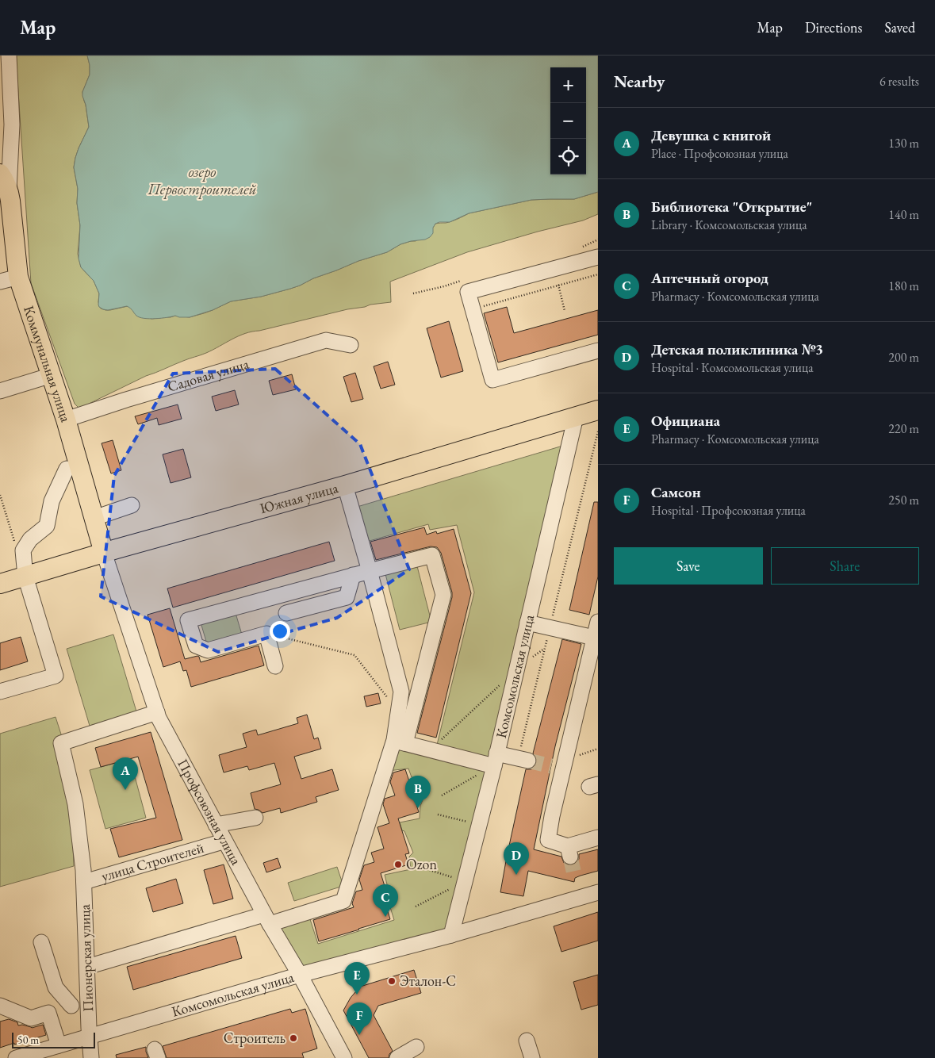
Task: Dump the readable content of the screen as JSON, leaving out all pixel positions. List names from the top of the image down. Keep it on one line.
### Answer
{"streets":{"main road":["Коммунальная улица","Южная улица"],"street":["Садовая улица","Комсомольская улица","Профсоюзная улица","улица Строителей","Пионерская улица"]},"crossings":[["Коммунальная улица","Садовая улица"],["Коммунальная улица","Южная улица"],["Коммунальная улица","Профсоюзная улица"],["Южная улица","Комсомольская улица"],["Южная улица","Профсоюзная улица"],["Комсомольская улица","Профсоюзная улица"],["Комсомольская улица","Пионерская улица"],["Профсоюзная улица","Пионерская улица"],["улица Строителей","Пионерская улица"]],"water":["озеро Первостроителей"],"places":["Ozon","Эталон-С","Строитель"],"scale_bar":"50 m","page":{"header":"Map","nav":["Map","Directions","Saved"],"heading":["Nearby","6 results"],"map_buttons":["+","−"],"list":[{"mark":"A","name":"Девушка с книгой","note":"Place · Профсоюзная улица","value":"130 m"},{"mark":"B","name":"Библиотека \"Открытие\"","note":"Library · Комсомольская улица","value":"140 m"},{"mark":"C","name":"Аптечный огород","note":"Pharmacy · Комсомольская улица","value":"180 m"},{"mark":"D","name":"Детская поликлиника №3","note":"Hospital · Комсомольская улица","value":"200 m"},{"mark":"E","name":"Официана","note":"Pharmacy · Комсомольская улица","value":"220 m"},{"mark":"F","name":"Самсон","note":"Hospital · Профсоюзная улица","value":"250 m"}],"buttons":["Save","Share"],"pins":["A","B","D","C","E","F"],"scale":"50 m"}}
